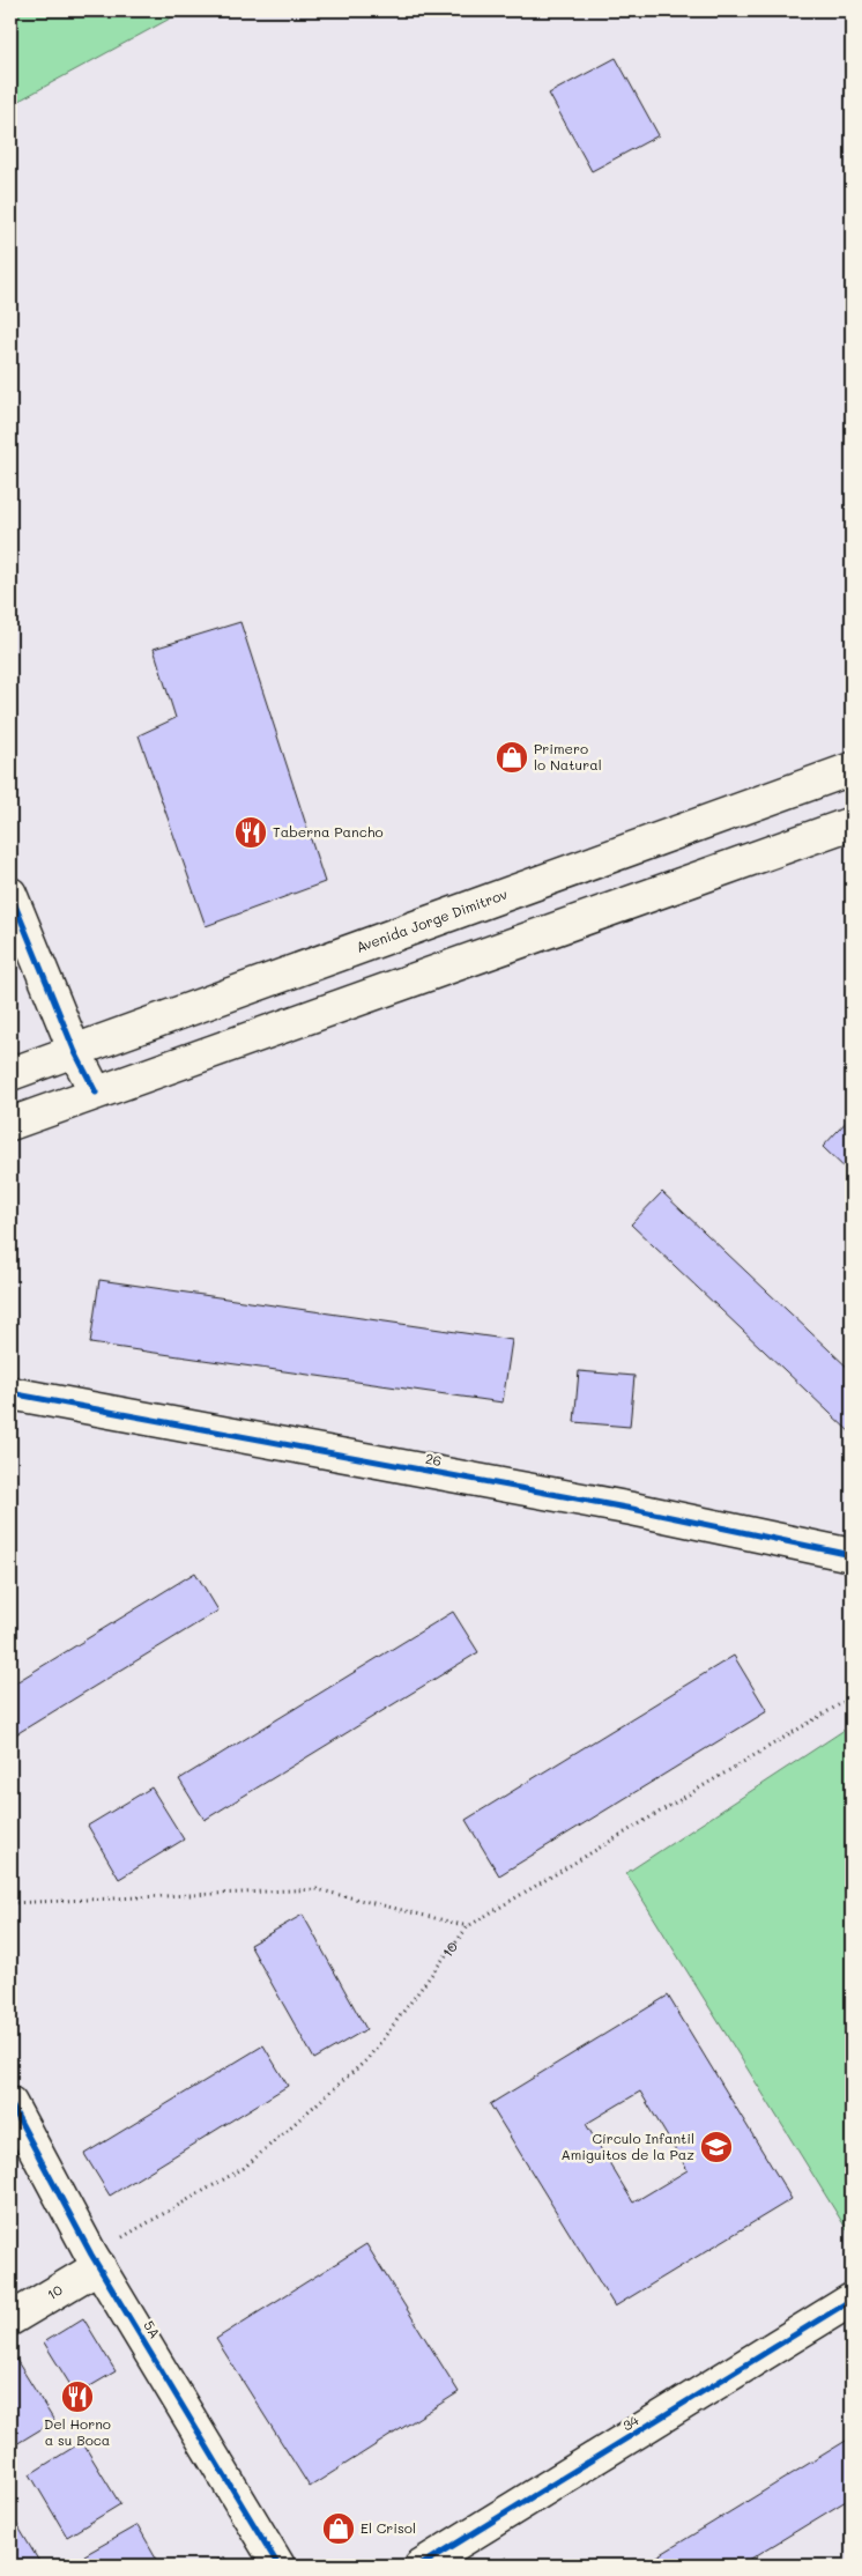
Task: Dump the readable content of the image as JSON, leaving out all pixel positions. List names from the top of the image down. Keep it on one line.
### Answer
{"streets":{"street":["Avenida Jorge Dimitrov","26","10","5A","34"]},"crossings":[["10","5A"]],"places":{"shop":["Primero lo Natural","El Crisol"],"restaurant":["Taberna Pancho","Del Horno a su Boca"],"school or university":["Círculo Infantil Amiguitos de la Paz"]}}
